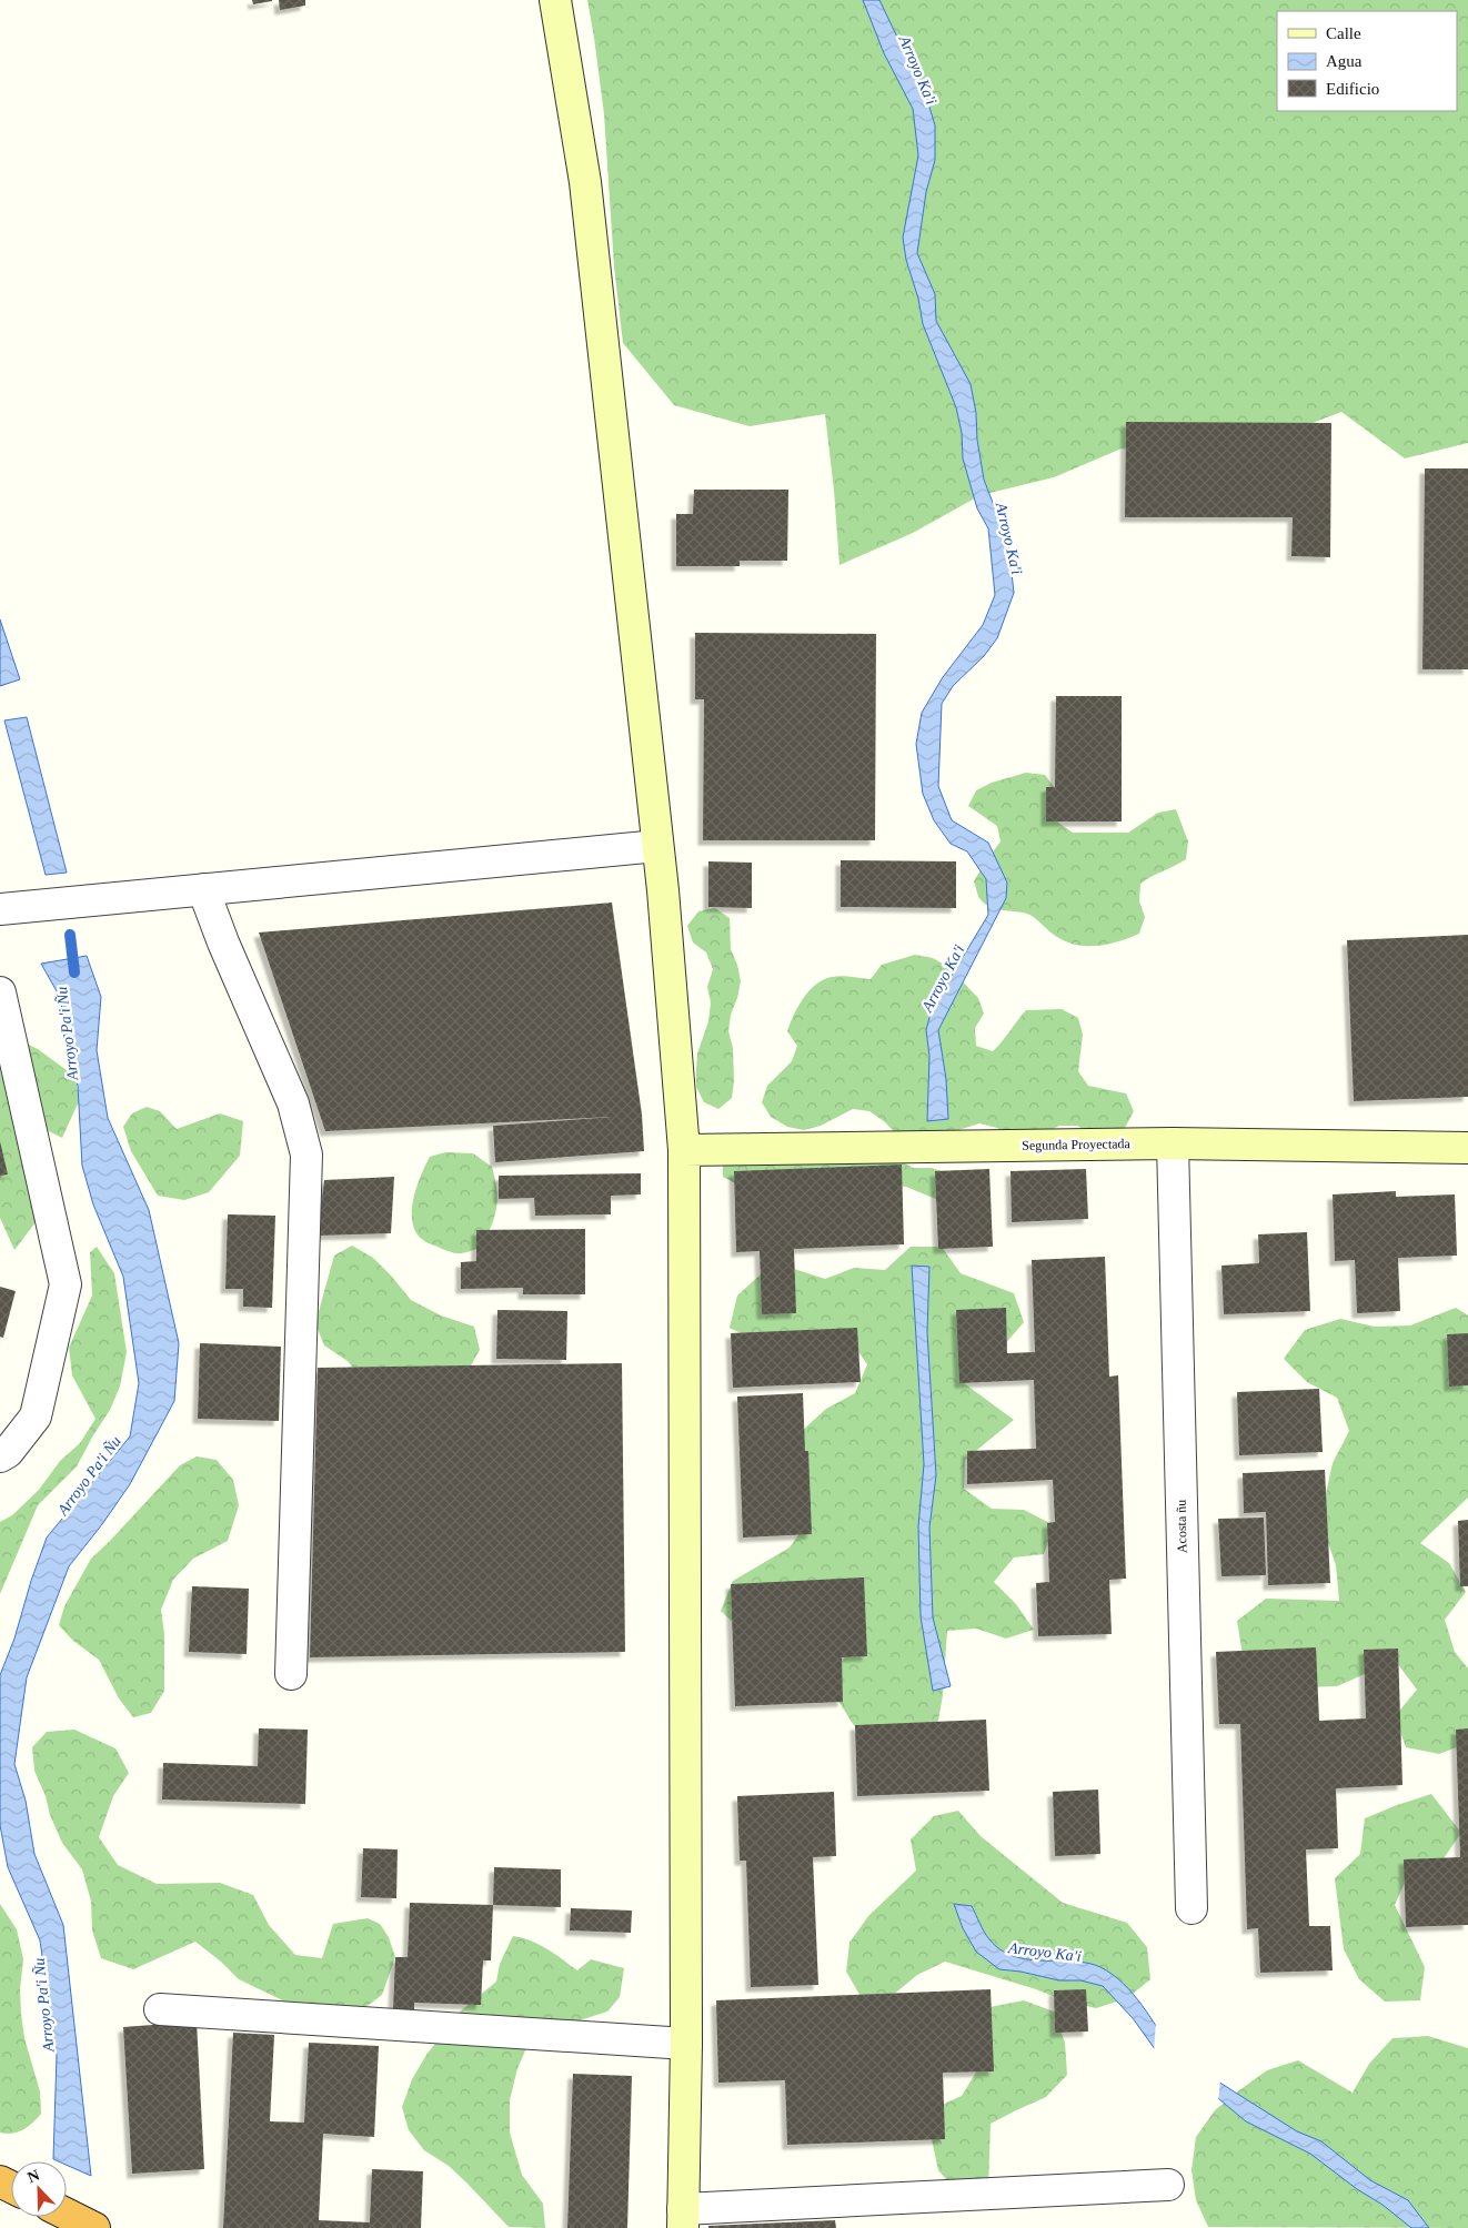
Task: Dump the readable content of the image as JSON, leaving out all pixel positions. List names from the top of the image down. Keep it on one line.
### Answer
{"streets":{"main road":["Segunda Proyectada"],"street":["Acosta ñu"]},"crossings":[["Segunda Proyectada","Acosta ñu"]],"water":["Arroyo Ka'i","Arroyo Pa'i Ñu"],"legend":["Calle","Agua","Edificio"],"north":"top left"}
